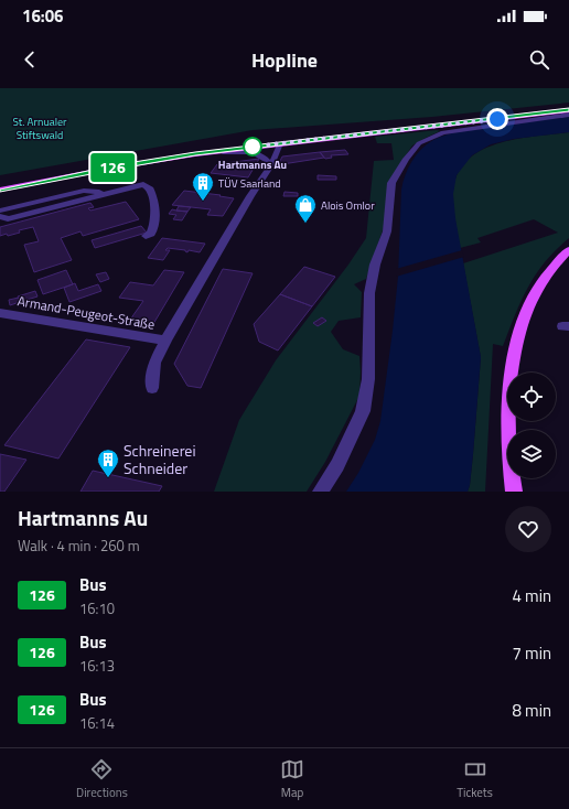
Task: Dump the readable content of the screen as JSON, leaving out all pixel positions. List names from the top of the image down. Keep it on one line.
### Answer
{"streets":{"street":["Armand-Peugeot-Straße"]},"parks":["St. Arnualer Stiftswald"],"places":{"other":["Hartmanns Au"],"building":["TÜV Saarland","Schreinerei Schneider"],"shop":["Alois Omlor"]},"lines":["bus line 126"],"page":{"status":"16:06","header":"Hopline","on_map":"126","heading":["Hartmanns Au","Walk · 4 min · 260 m"],"list":[{"mark":"126","name":"Bus","note":"16:10","value":"4 min"},{"mark":"126","name":"Bus","note":"16:13","value":"7 min"},{"mark":"126","name":"Bus","note":"16:14","value":"8 min"}],"tabs":["Directions","Map","Tickets"]}}
